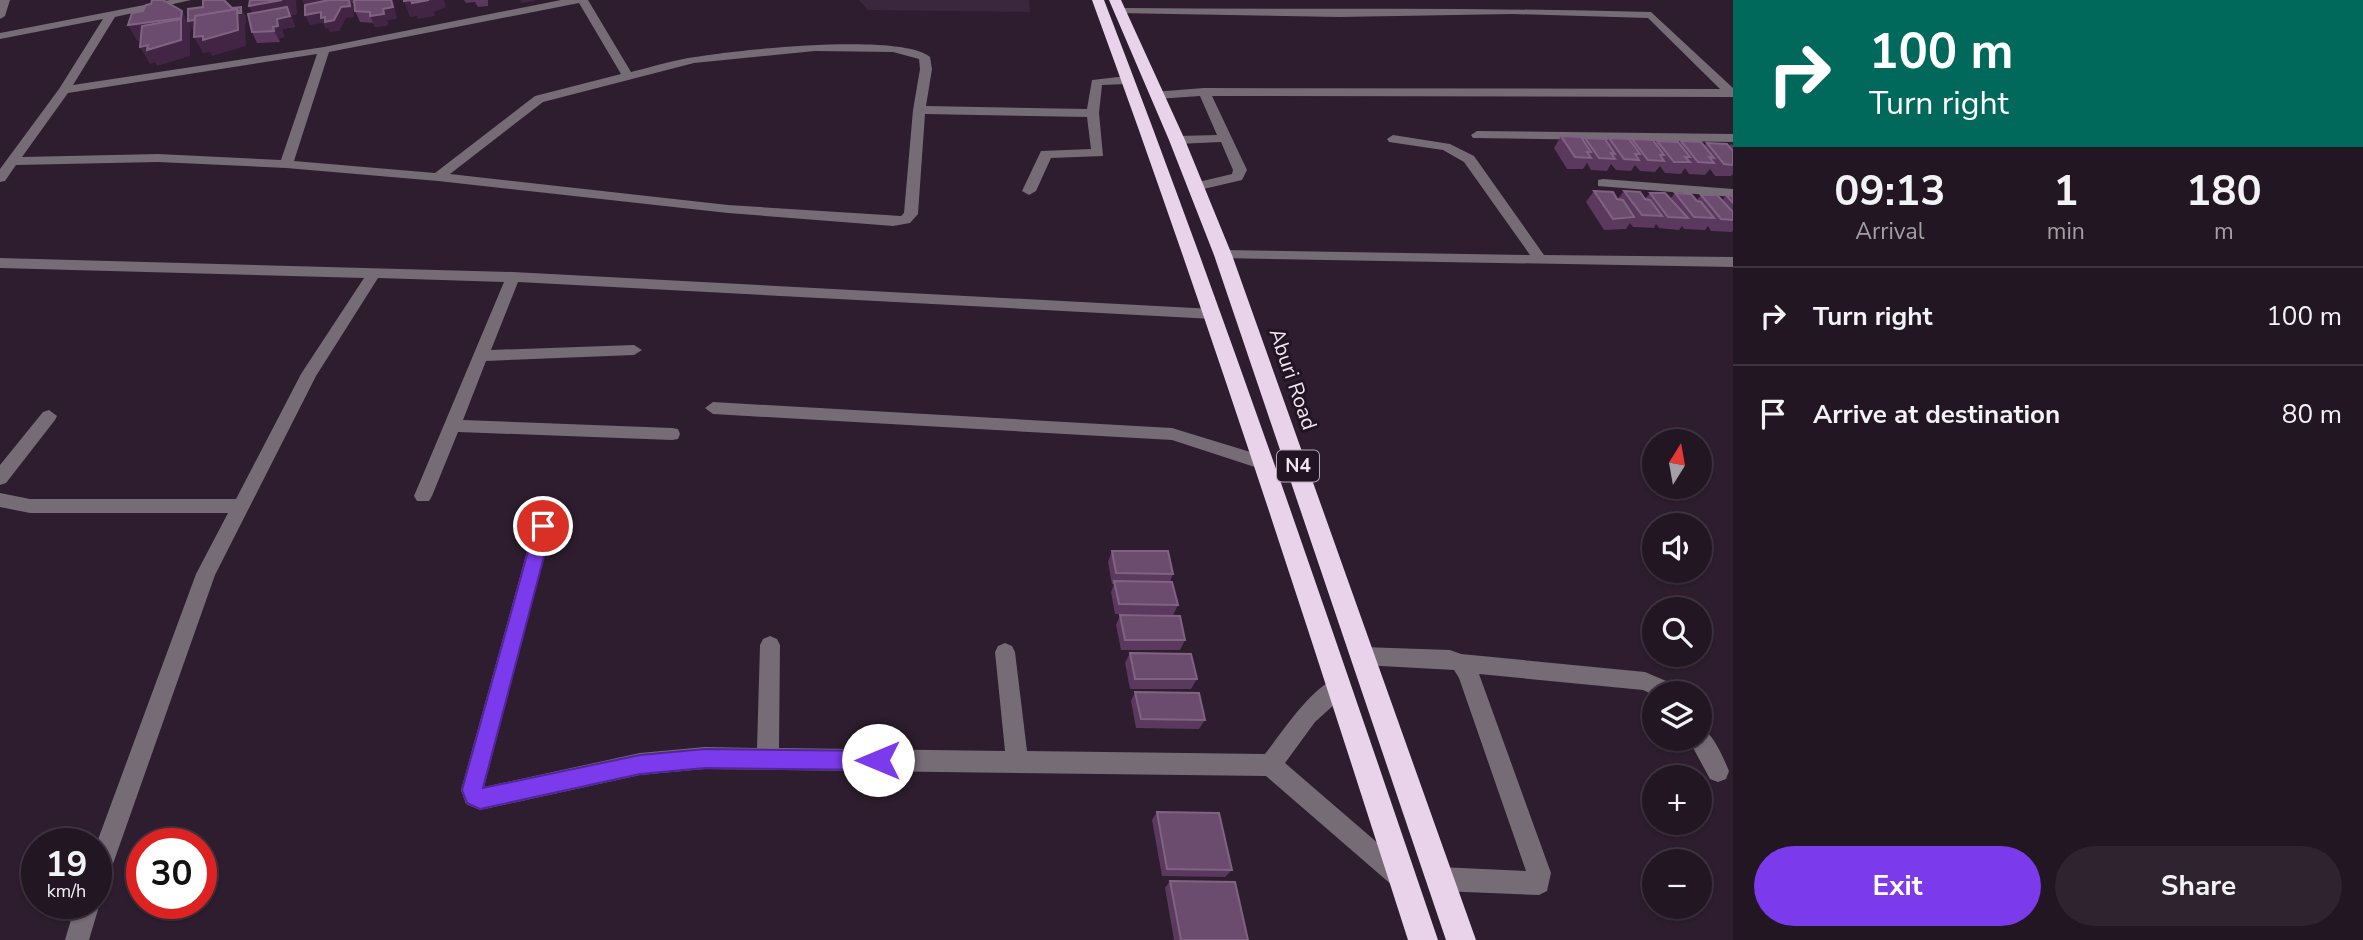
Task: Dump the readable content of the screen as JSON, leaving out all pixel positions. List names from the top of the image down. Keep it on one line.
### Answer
{"streets":{"highway":["Aburi Road","N4"]},"north":"top","page":{"turn":["100 m","Turn right"],"eta":["09:13","Arrival","1","min","180","m"],"list":[{"name":"Turn right","value":"100 m"},{"name":"Arrive at destination","value":"80 m"}],"map_buttons":["+","−"],"speed":"19 km/h","limit":"30","buttons":["Exit","Share"]}}
